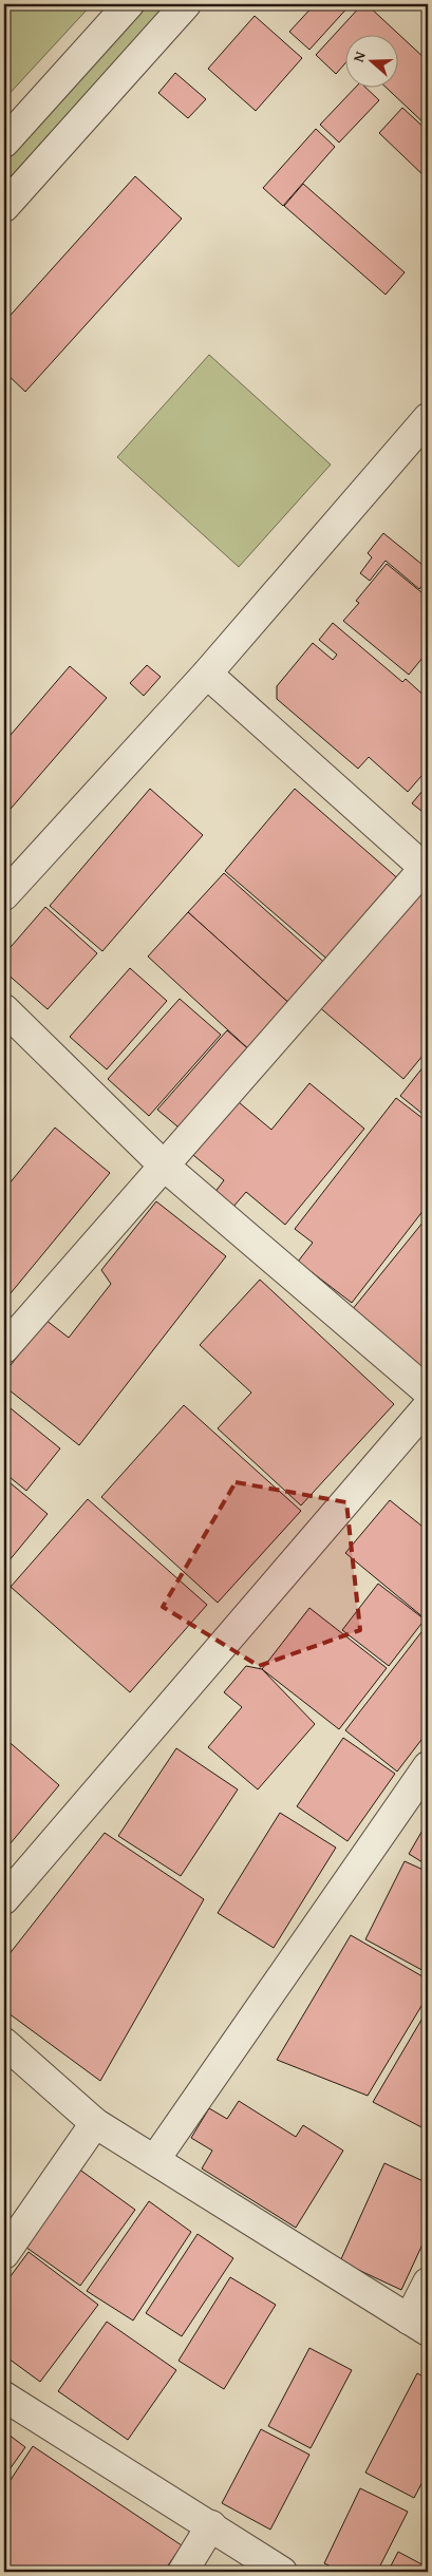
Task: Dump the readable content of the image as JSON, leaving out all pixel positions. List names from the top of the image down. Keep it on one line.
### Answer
{"north":"left"}
